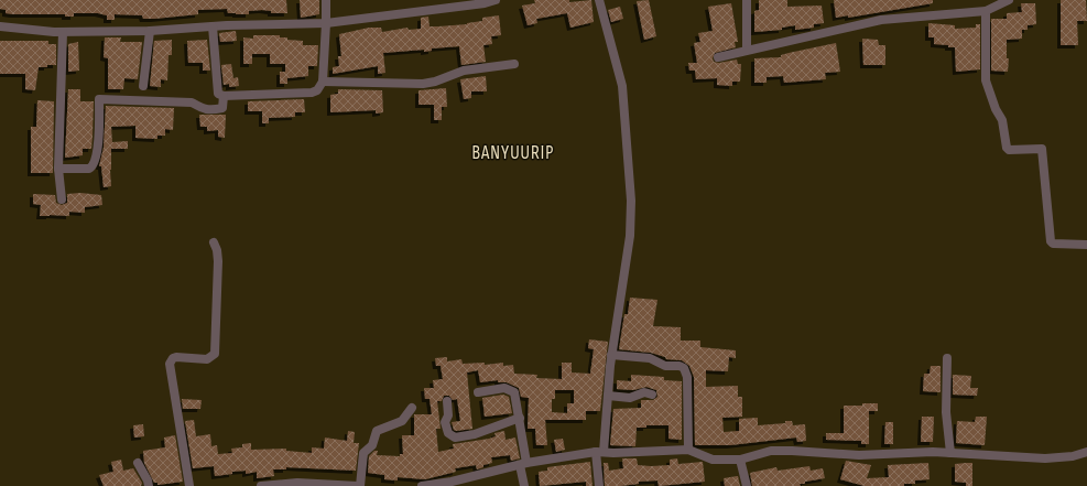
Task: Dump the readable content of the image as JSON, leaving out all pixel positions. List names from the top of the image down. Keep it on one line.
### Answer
{"districts":["BANYUURIP"]}
